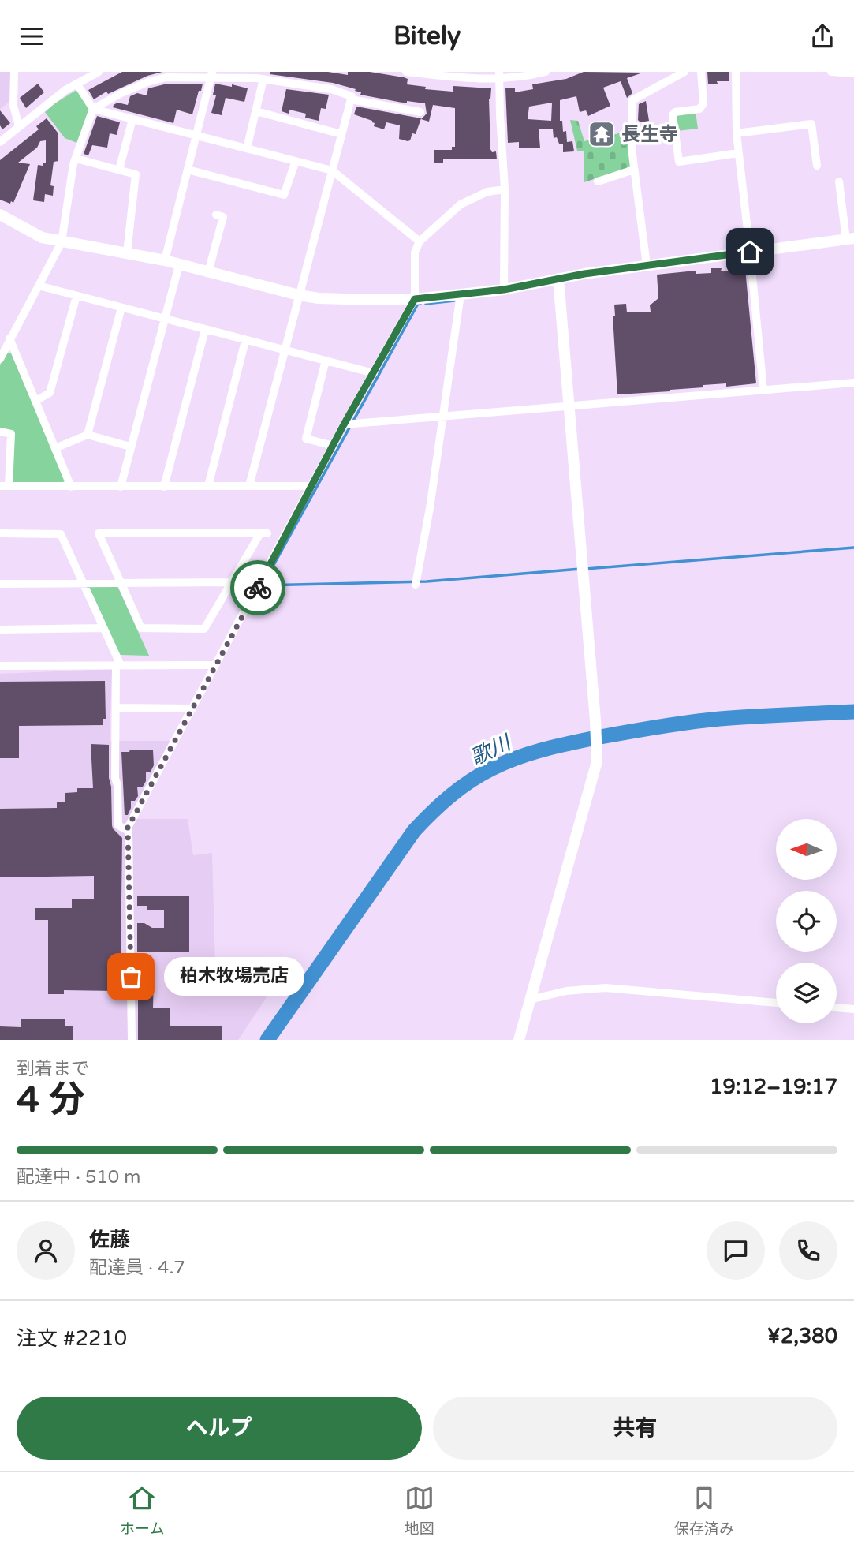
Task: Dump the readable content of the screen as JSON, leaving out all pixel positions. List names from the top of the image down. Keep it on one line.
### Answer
{"water":["歌川"],"places":{"temple":["長生寺"],"other":["柏木牧場売店"]},"north":"left","page":{"header":"Bitely","bubble":"柏木牧場売店","heading":["4 分","到着まで","19:12–19:17"],"panel":["佐藤","配達員 · 4.7","注文 #2210","¥2,380"],"bar":"配達中 · 510 m","buttons":["ヘルプ","共有"],"tabs":["ホーム","地図","保存済み"]}}
